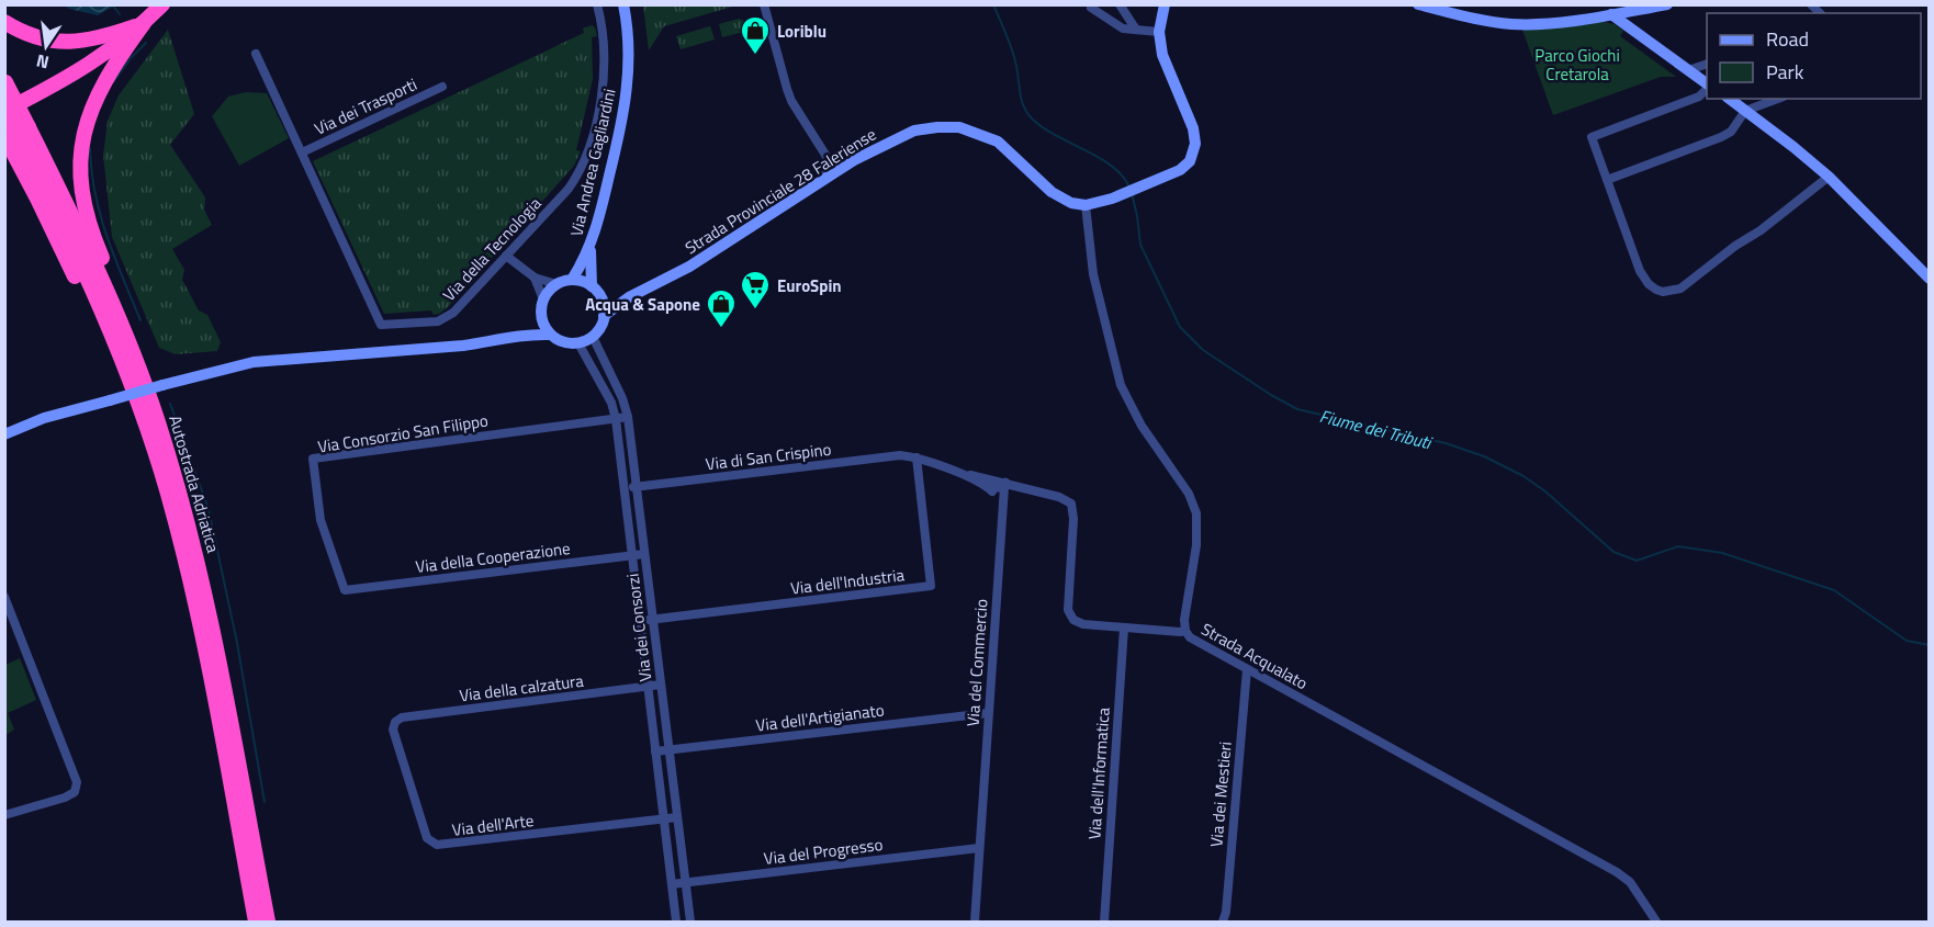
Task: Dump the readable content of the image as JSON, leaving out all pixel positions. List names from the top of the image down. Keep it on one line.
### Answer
{"streets":{"highway":["Autostrada Adriatica"],"main road":["Via Andrea Gagliardini","Strada Provinciale 28 Faleriense"],"street":["Via dei Trasporti","Via della Tecnologia","Via Consorzio San Filippo","Via di San Crispino","Via della Cooperazione","Via dell'Industria","Via dei Consorzi","Strada Acqualato","Via del Commercio","Via della calzatura","Via dell'Artigianato","Via dell'Informatica","Via dei Mestieri","Via dell'Arte","Via del Progresso"]},"crossings":[["Via dei Trasporti","Via della Tecnologia"],["Strada Provinciale 28 Faleriense","Via dei Consorzi"],["Strada Provinciale 28 Faleriense","Strada Acqualato"],["Via Consorzio San Filippo","Via della Cooperazione"],["Via Consorzio San Filippo","Via dei Consorzi"],["Via di San Crispino","Via dell'Industria"],["Via di San Crispino","Via dei Consorzi"],["Via della Cooperazione","Via dei Consorzi"],["Via dell'Industria","Via dei Consorzi"],["Via dei Consorzi","Via della calzatura"],["Via dei Consorzi","Via dell'Artigianato"],["Via dei Consorzi","Via dell'Arte"],["Via dei Consorzi","Via del Progresso"],["Strada Acqualato","Via dei Mestieri"],["Via del Commercio","Via dell'Artigianato"],["Via del Commercio","Via del Progresso"],["Via della calzatura","Via dell'Arte"]],"water":["Fiume dei Tributi"],"parks":["Parco Giochi Cretarola"],"places":{"shop":["Loriblu","Acqua & Sapone"],"supermarket":["EuroSpin"]},"legend":["Road","Park"],"north":"bottom"}
